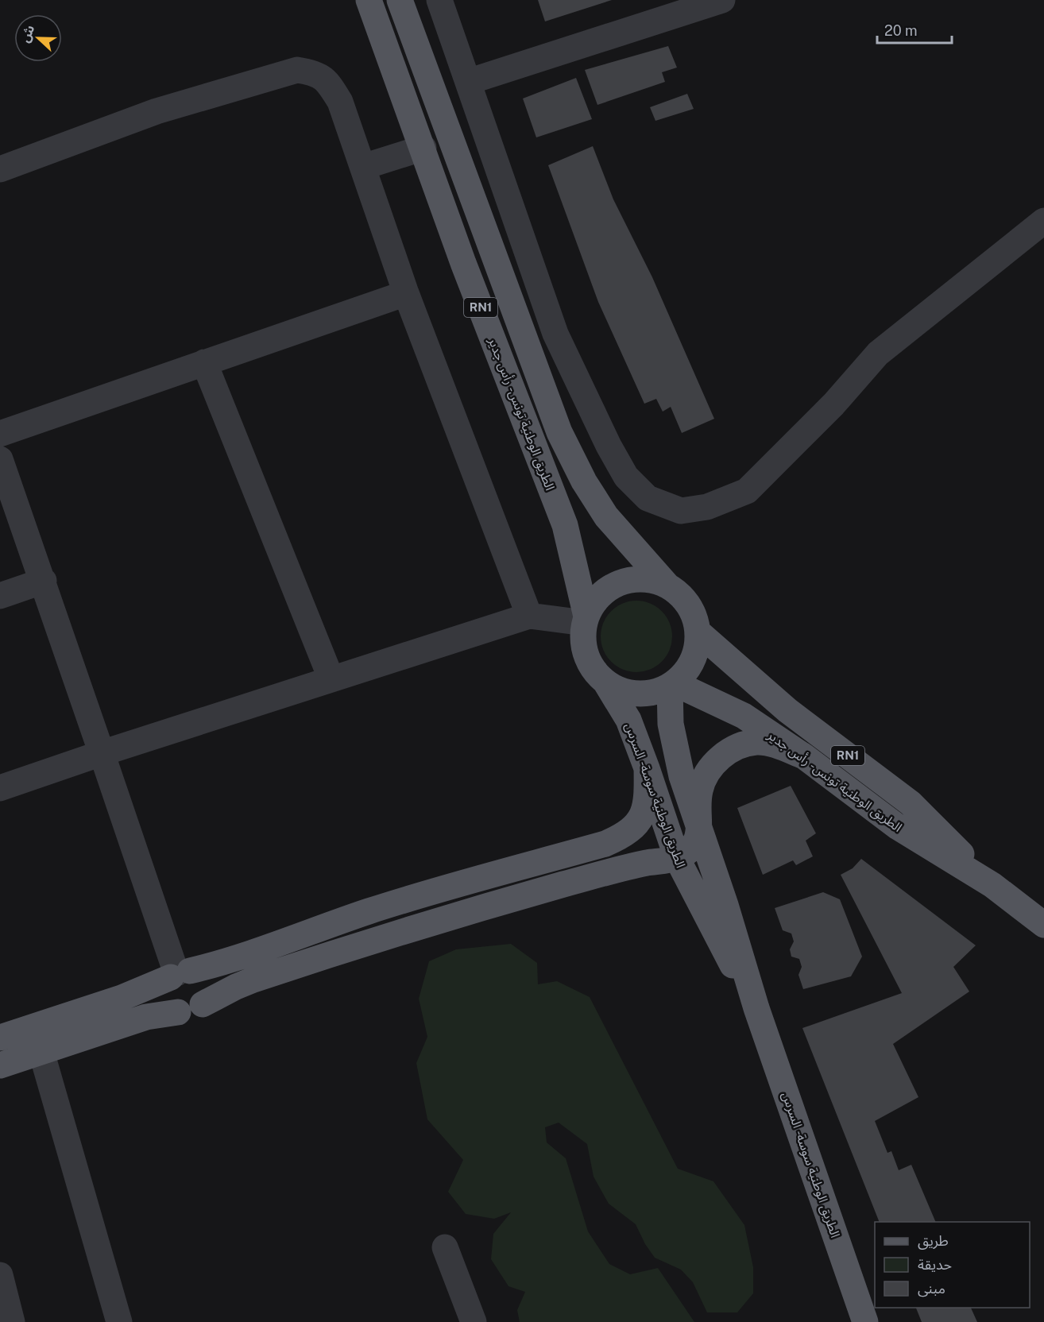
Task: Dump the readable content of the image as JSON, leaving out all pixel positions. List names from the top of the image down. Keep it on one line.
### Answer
{"streets":{"main road":["RN1","الطريق الوطنية تونس - رأس جدير","الطريق الوطنية سوسة - السرس"]},"crossings":[["RN1","الطريق الوطنية تونس - رأس جدير"],["RN1","الطريق الوطنية سوسة - السرس"],["الطريق الوطنية تونس - رأس جدير","الطريق الوطنية سوسة - السرس"]],"legend":["طريق","حديقة","مبنى"],"scale_bar":"20 m","north":"left"}
